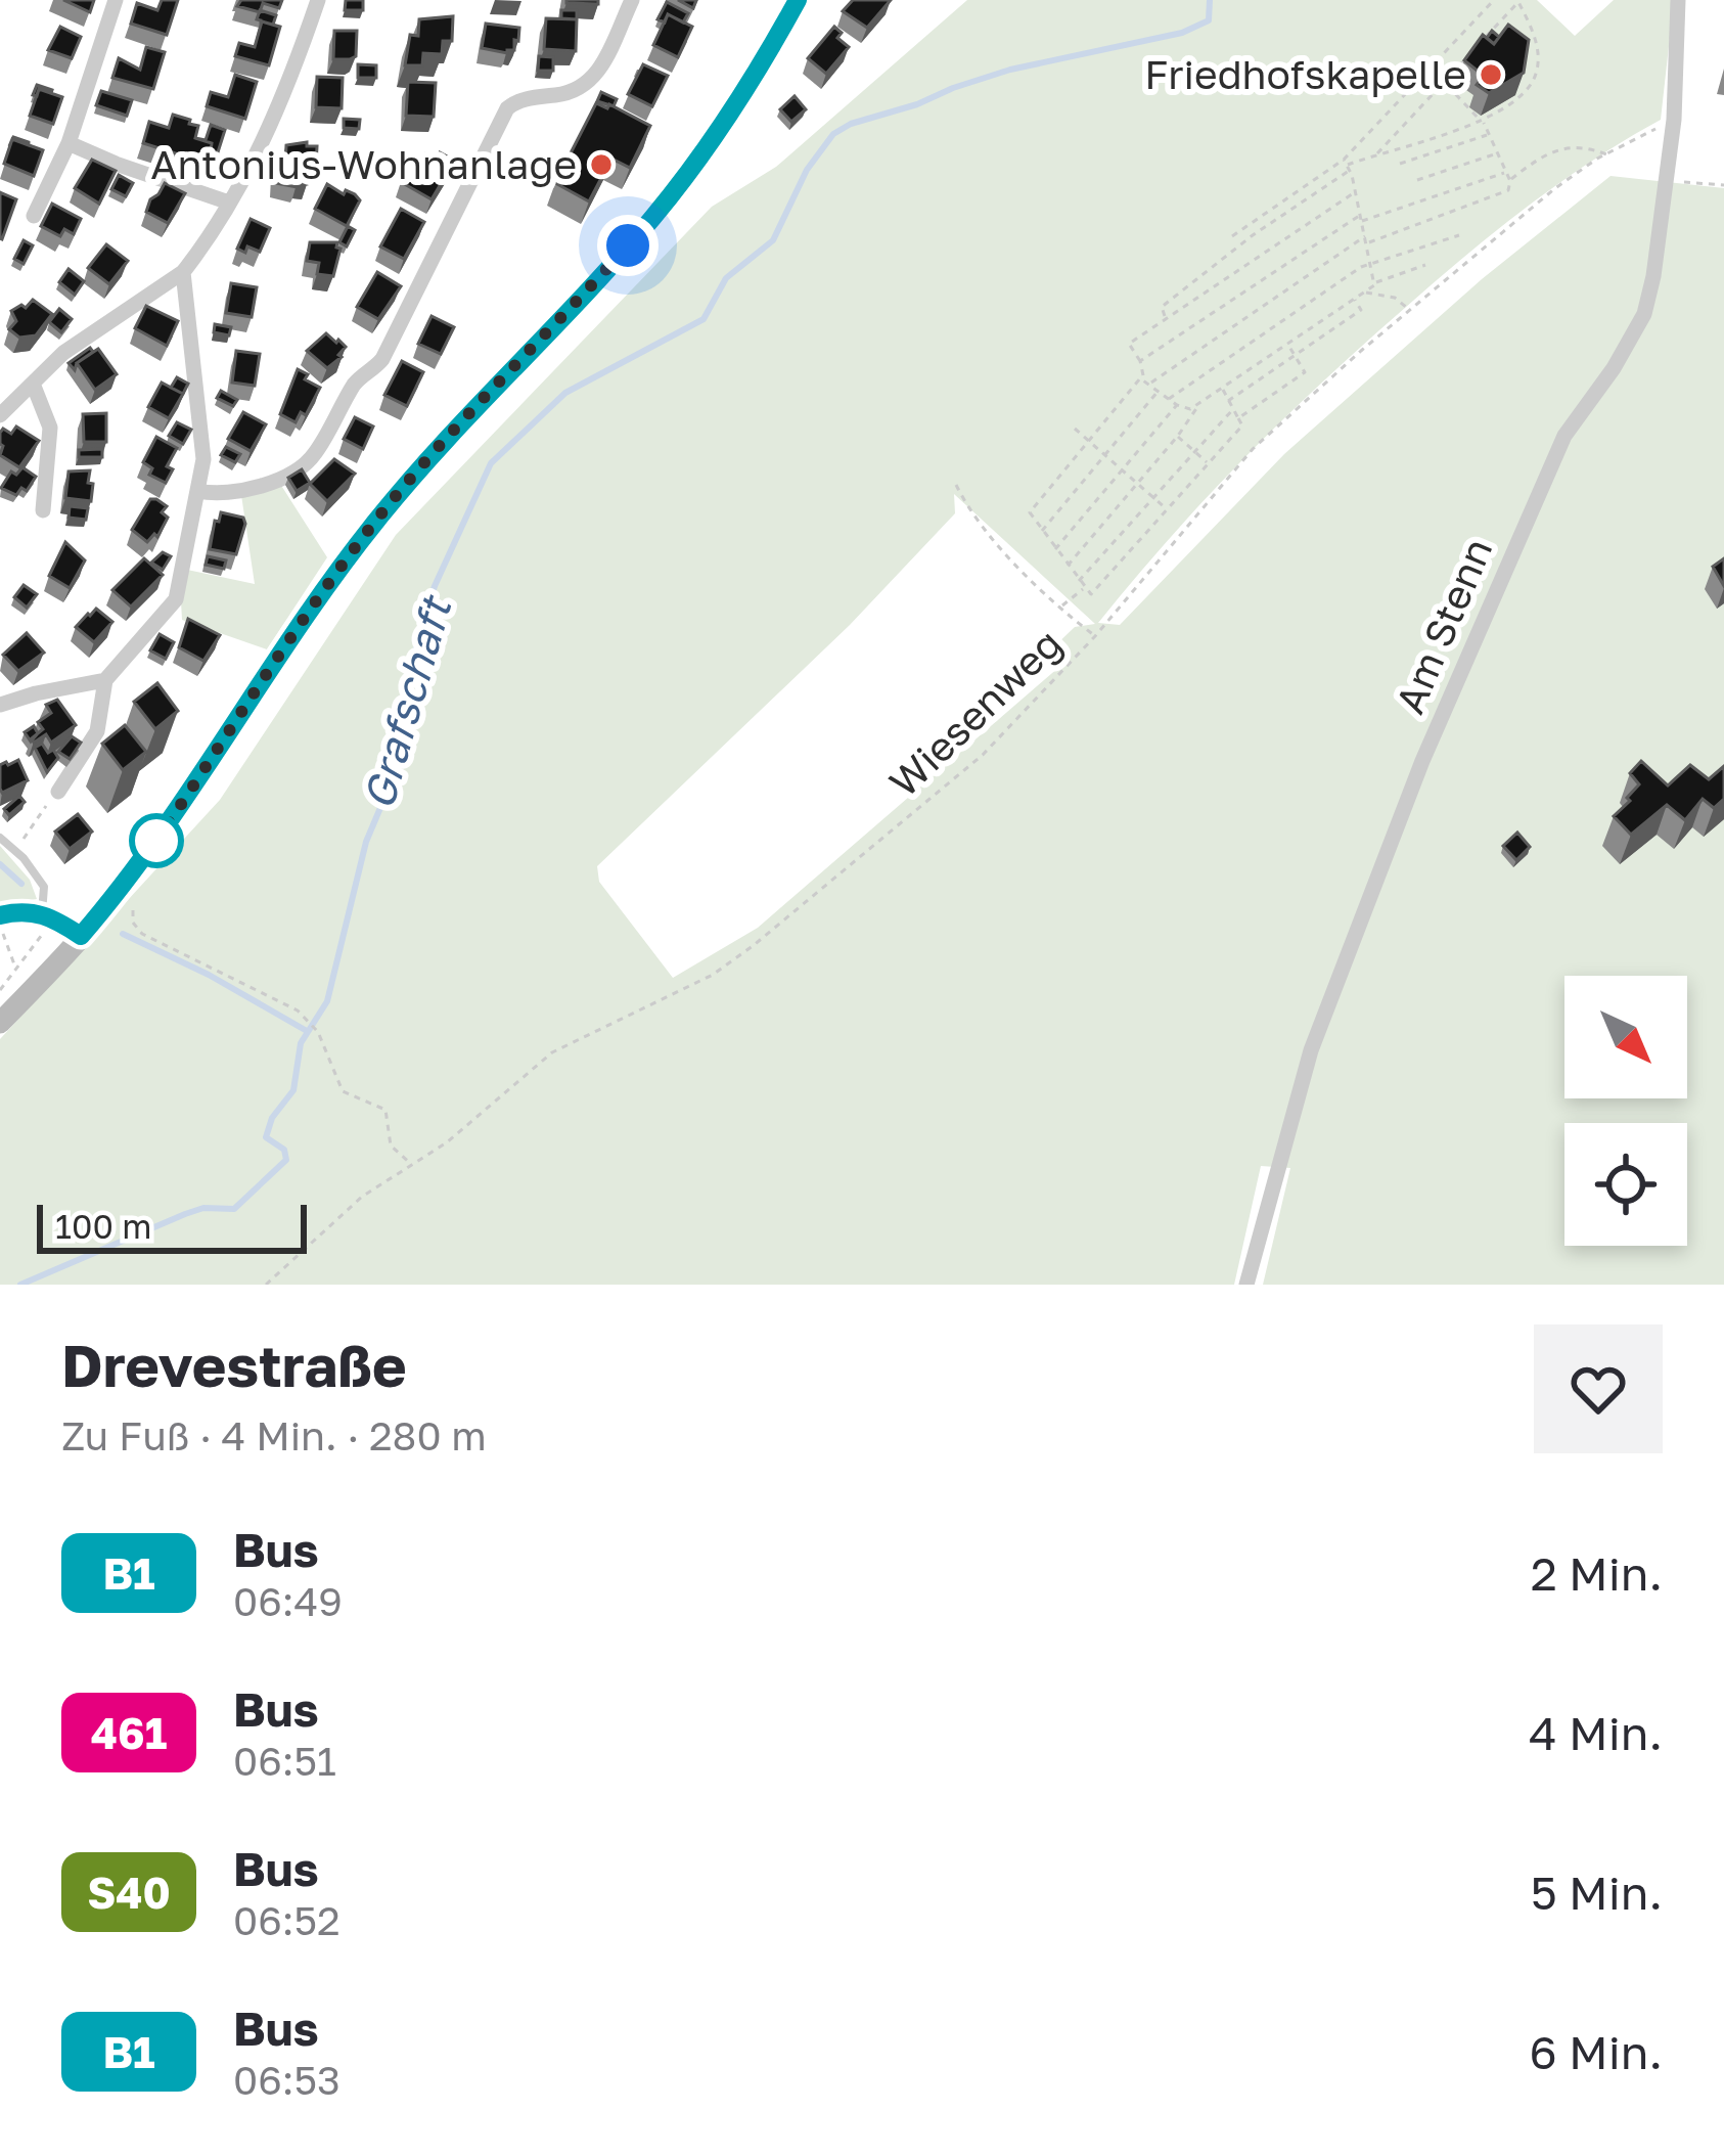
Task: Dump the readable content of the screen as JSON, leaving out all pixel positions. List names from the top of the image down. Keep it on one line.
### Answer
{"streets":{"street":["Am Stenn"],"path":["Wiesenweg"]},"crossings":[["Am Stenn","Wiesenweg"]],"water":["Grafschaft"],"places":["Friedhofskapelle","Antonius-Wohnanlage"],"lines":["bus line B1"],"scale_bar":"100 m","north":"bottom right","page":{"scale":"100 m","heading":["Drevestraße","Zu Fuß · 4 Min. · 280 m"],"list":[{"mark":"B1","name":"Bus","note":"06:49","value":"2 Min."},{"mark":"461","name":"Bus","note":"06:51","value":"4 Min."},{"mark":"S40","name":"Bus","note":"06:52","value":"5 Min."},{"mark":"B1","name":"Bus","note":"06:53","value":"6 Min."}]}}
